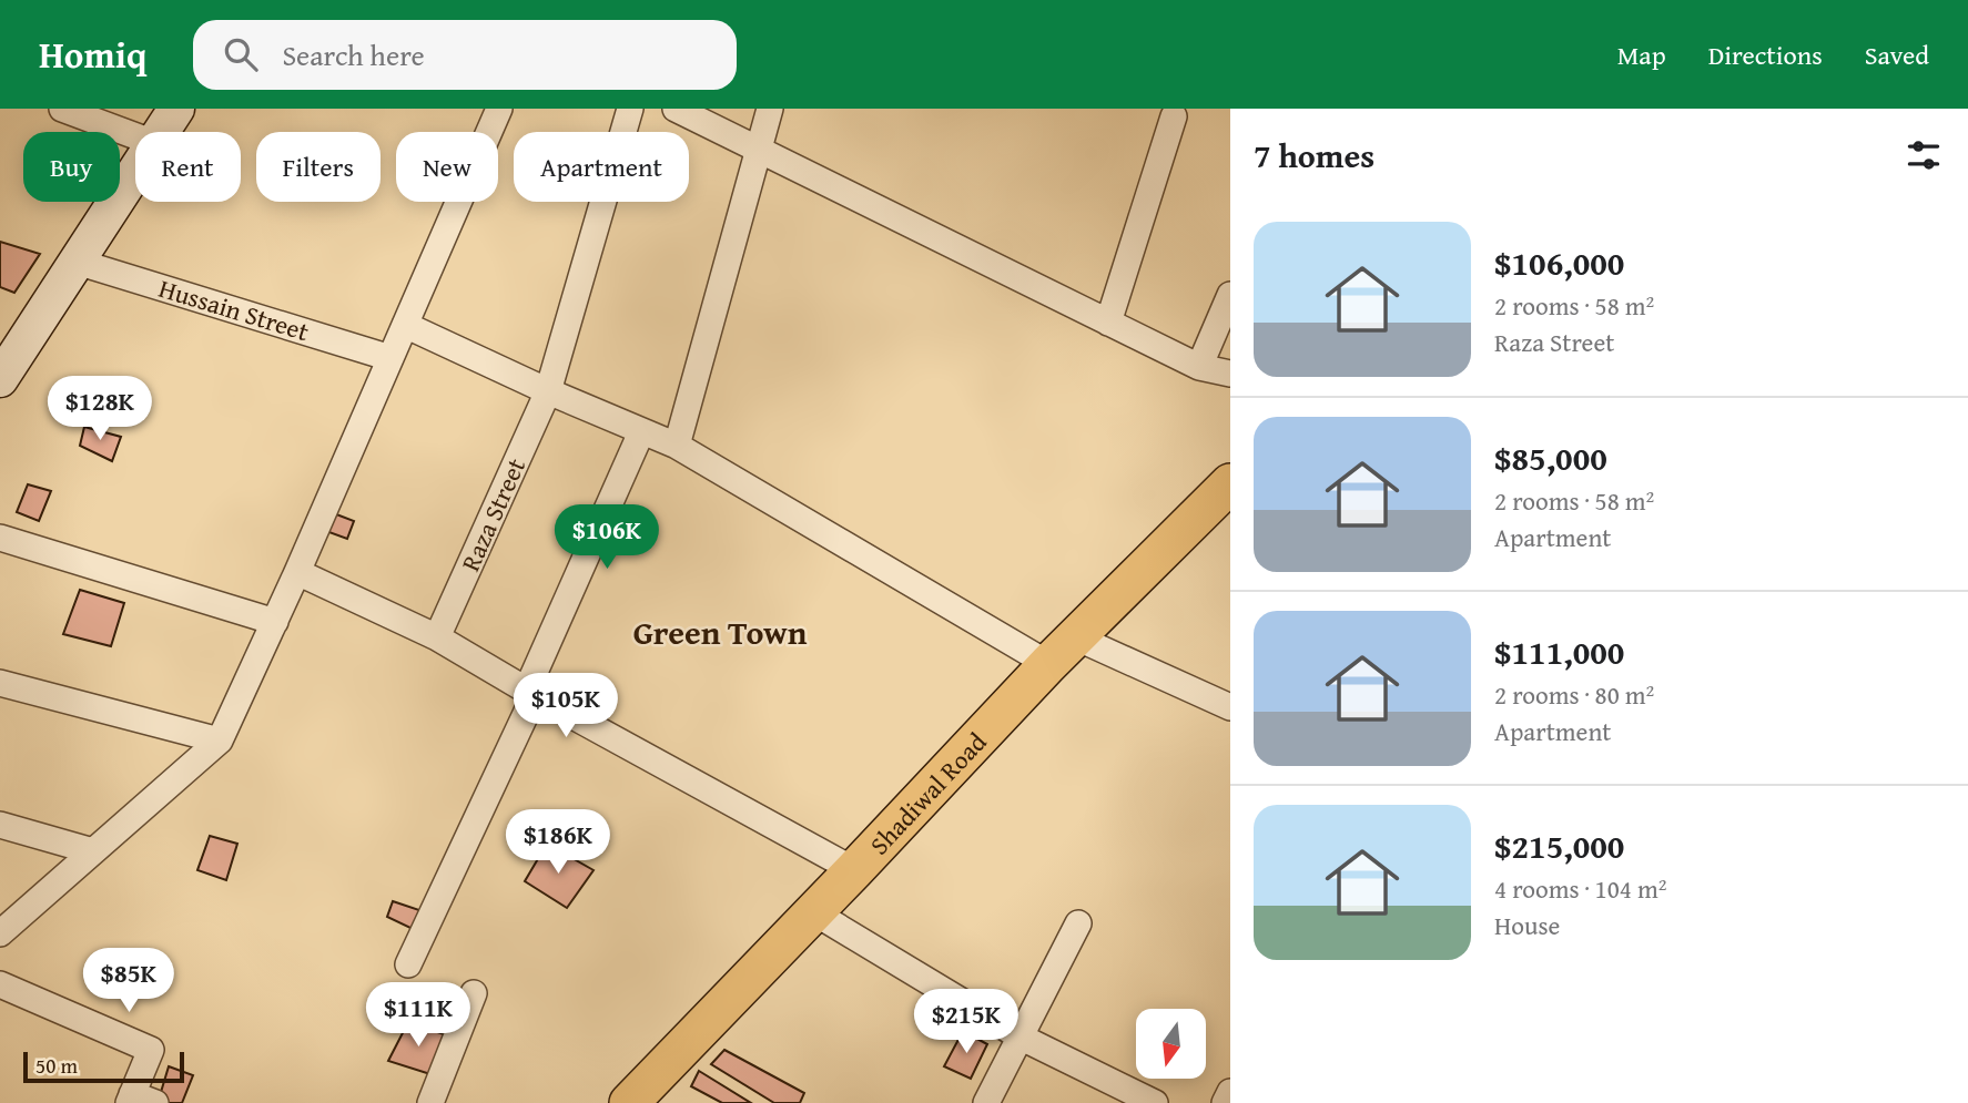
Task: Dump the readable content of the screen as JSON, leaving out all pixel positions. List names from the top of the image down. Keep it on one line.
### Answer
{"streets":{"main road":["Shadiwal Road"],"street":["Hussain Street","Raza Street"]},"districts":["Green Town"],"scale_bar":"50 m","north":"bottom","page":{"header":"Homiq","search":"Search here","nav":["Map","Directions","Saved"],"heading":"7 homes","chip":["Buy","Rent","Filters","New","Apartment"],"list":[{"name":"$106,000","note":"2 rooms · 58 m² · Raza Street"},{"name":"$85,000","note":"2 rooms · 58 m² · Apartment"},{"name":"$111,000","note":"2 rooms · 80 m² · Apartment"},{"name":"$215,000","note":"4 rooms · 104 m² · House"}],"price":["$128K","$106K","$105K","$186K","$85K","$111K","$215K"],"scale":"50 m"}}
